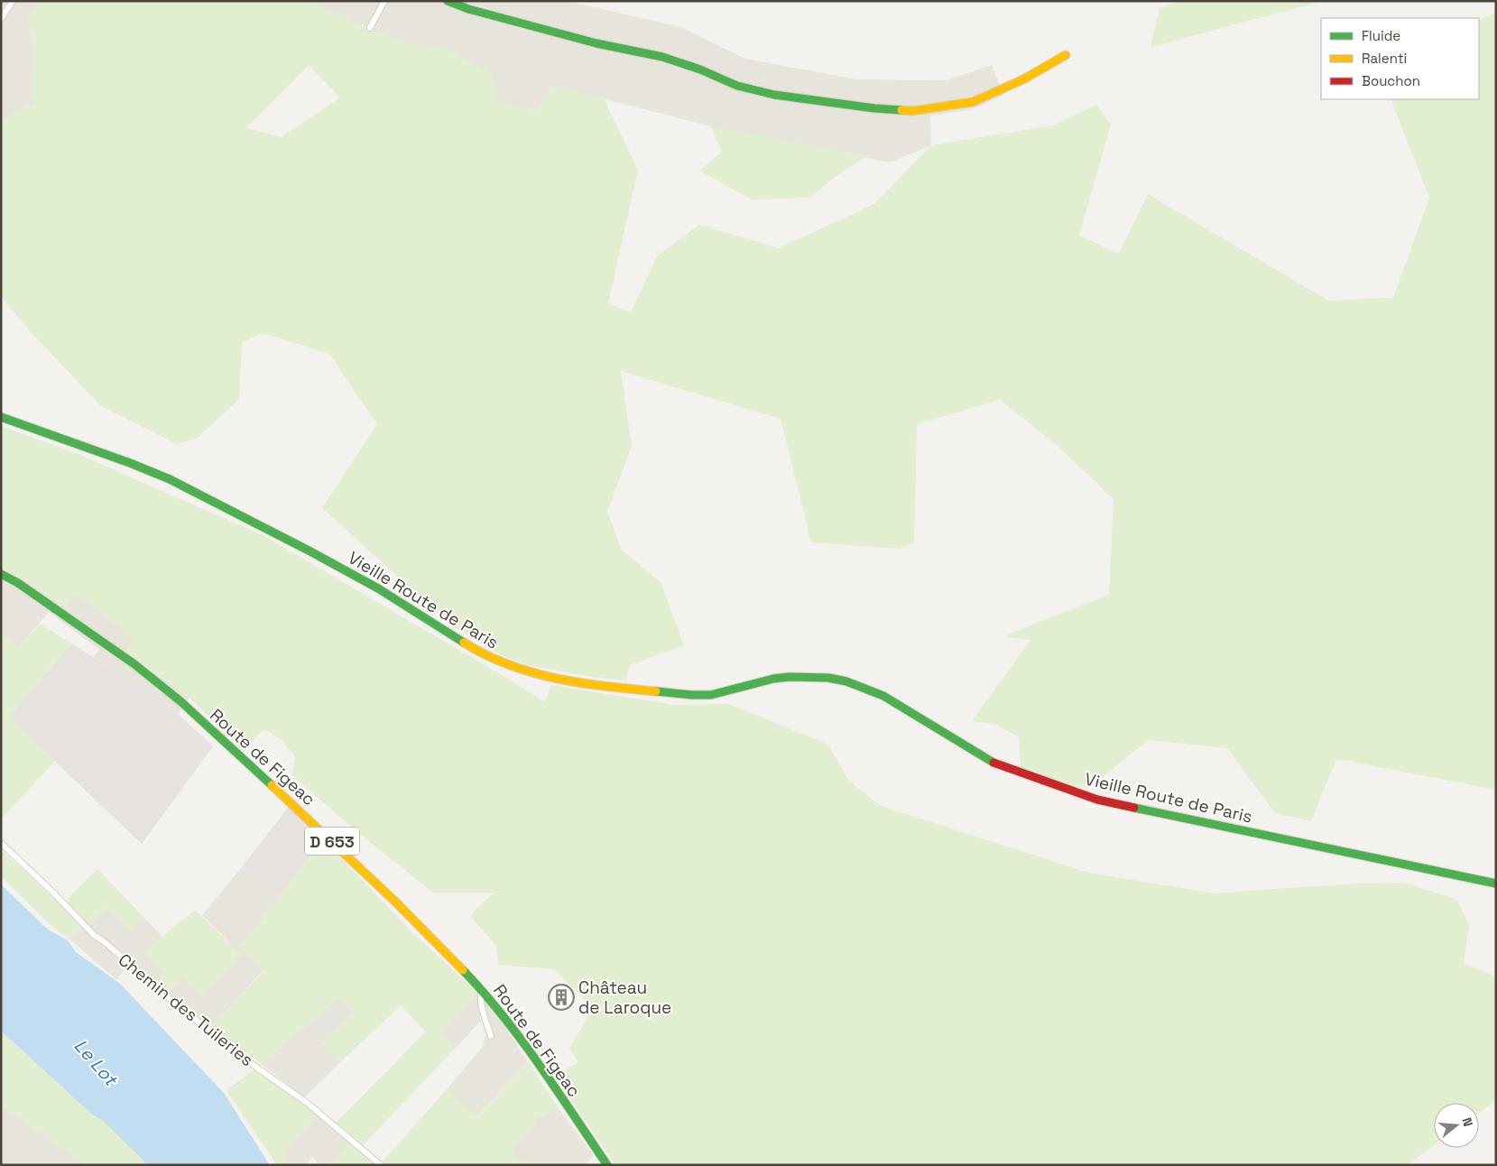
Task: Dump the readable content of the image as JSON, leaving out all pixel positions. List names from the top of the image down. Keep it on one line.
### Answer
{"streets":{"street":["Vieille Route de Paris","Route de Figeac","D 653","Chemin des Tuileries"]},"water":["Le Lot"],"places":{"building":["Château de Laroque"]},"legend":["Fluide","Ralenti","Bouchon"],"north":"right"}
